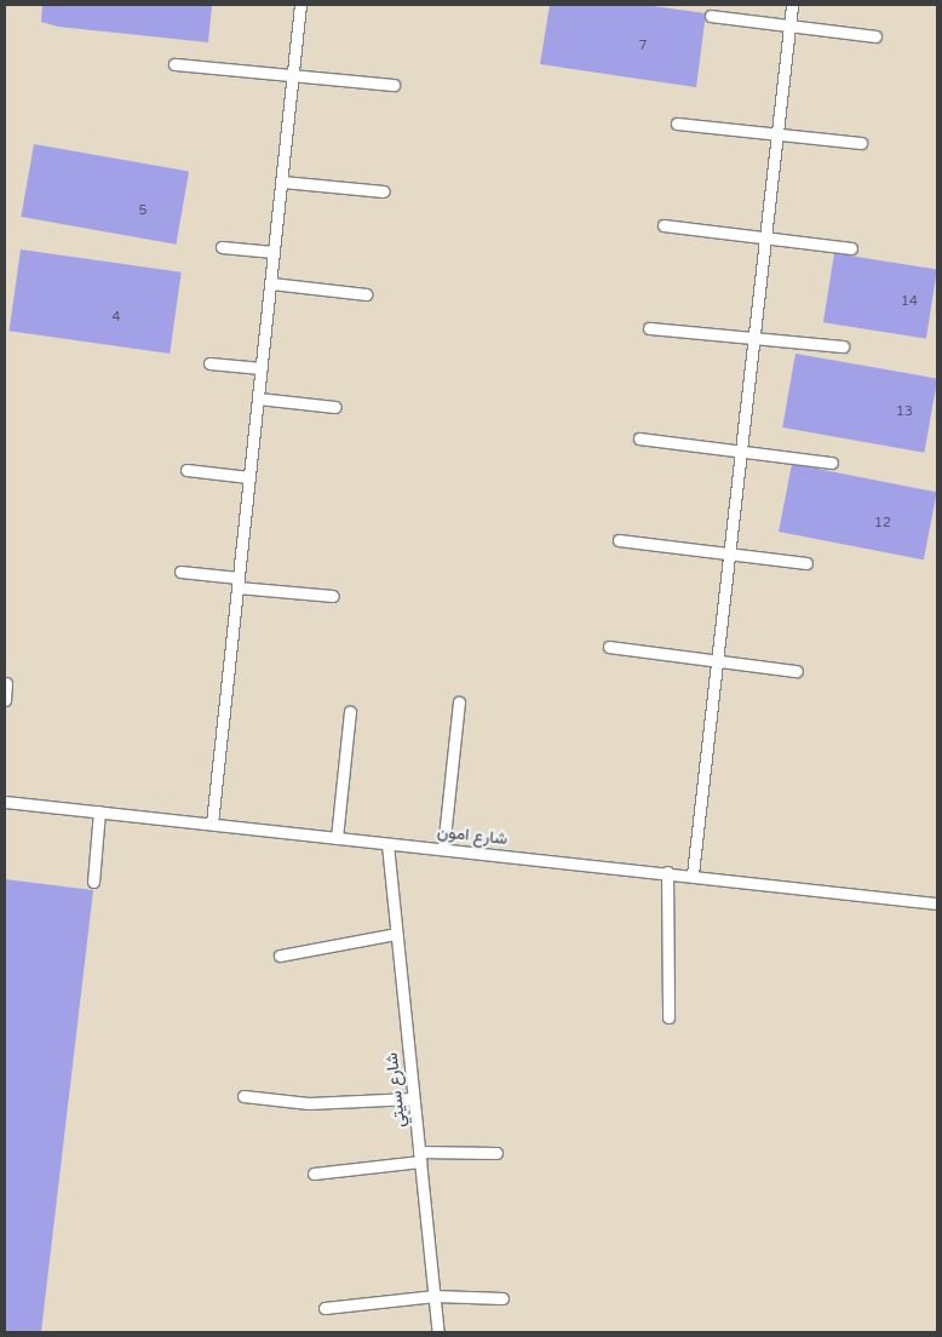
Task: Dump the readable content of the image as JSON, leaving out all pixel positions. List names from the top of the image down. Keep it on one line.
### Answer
{"streets":{"lane":["شارع امون","شارع سيتي"]},"crossings":[["شارع امون","شارع سيتي"]],"house_numbers":["7","5","14","4","13","12"]}
